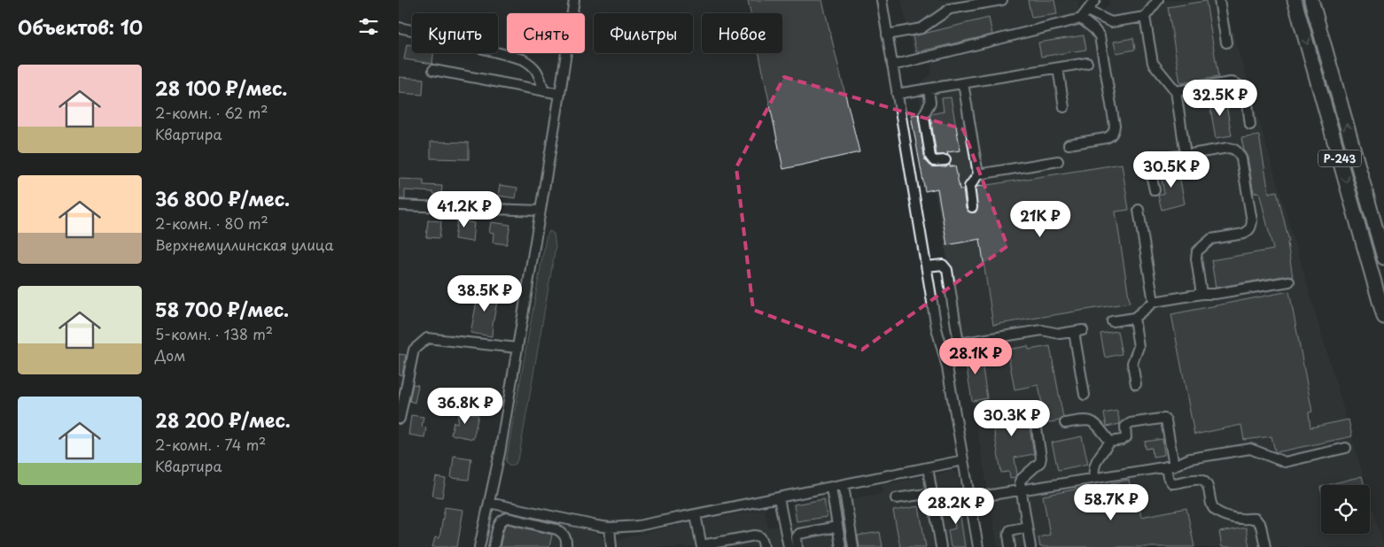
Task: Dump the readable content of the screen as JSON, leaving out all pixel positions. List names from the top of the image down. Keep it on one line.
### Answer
{"streets":{"highway":["Р-243"]},"page":{"heading":"Объектов: 10","chip":["Купить","Снять","Фильтры","Новое"],"list":[{"name":"28 100 ₽/мес.","note":"2-комн. · 62 m² · Квартира"},{"name":"36 800 ₽/мес.","note":"2-комн. · 80 m² · Верхнемуллинская улица"},{"name":"58 700 ₽/мес.","note":"5-комн. · 138 m² · Дом"},{"name":"28 200 ₽/мес.","note":"2-комн. · 74 m² · Квартира"}],"price":["32.5K ₽","30.5K ₽","41.2K ₽","21K ₽","38.5K ₽","28.1K ₽","36.8K ₽","30.3K ₽","58.7K ₽","28.2K ₽"]}}
